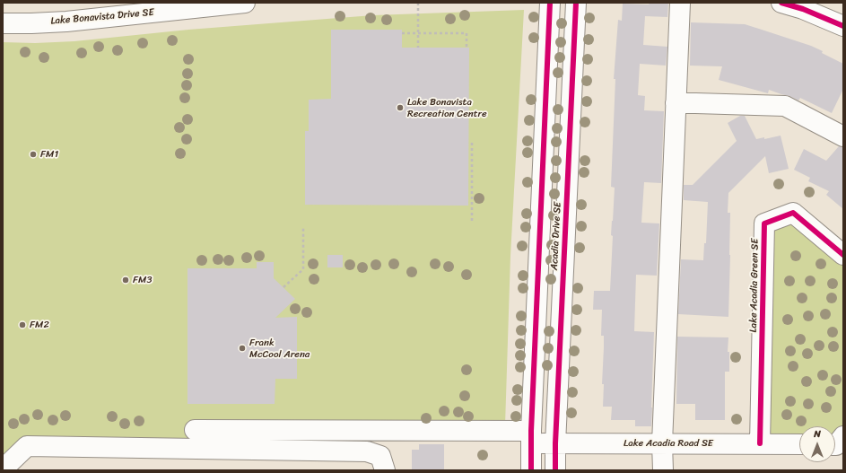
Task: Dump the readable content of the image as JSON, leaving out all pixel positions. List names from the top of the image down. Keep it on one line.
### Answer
{"streets":{"street":["Lake Bonavista Drive SE","Acadia Drive SE","Lake Acadia Green SE","Lake Acadia Road SE"]},"crossings":[["Acadia Drive SE","Lake Acadia Road SE"],["Lake Acadia Green SE","Lake Acadia Road SE"]],"places":["Lake Bonavista Recreation Centre","FM1","FM3","FM2","Frank McCool Arena"],"north":"top"}
